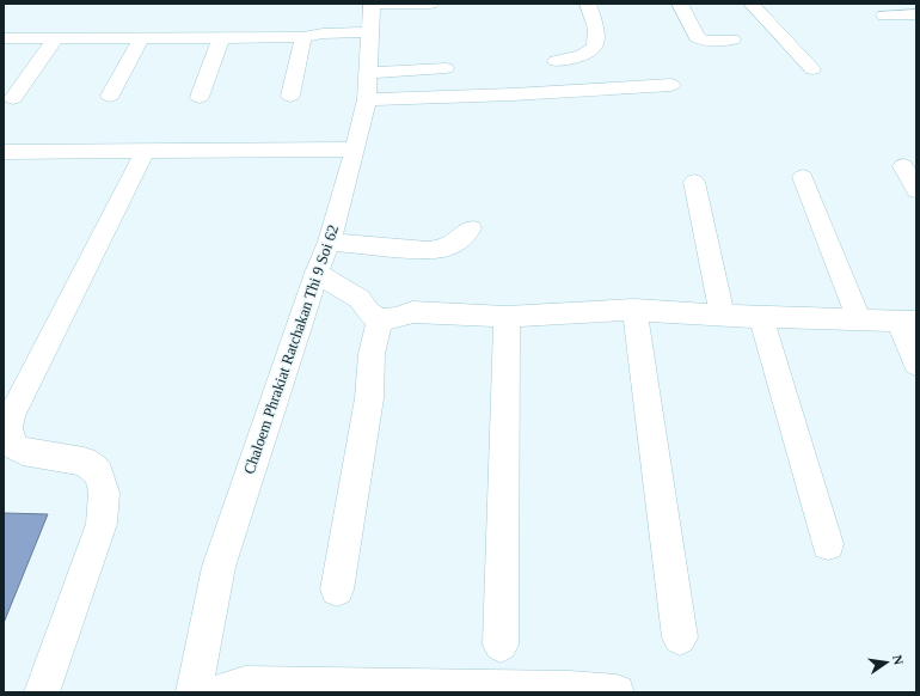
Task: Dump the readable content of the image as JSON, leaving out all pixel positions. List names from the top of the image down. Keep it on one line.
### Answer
{"streets":{"street":["Chaloem Phrakiat Ratchakan Thi 9 Soi 62"]},"north":"right"}
